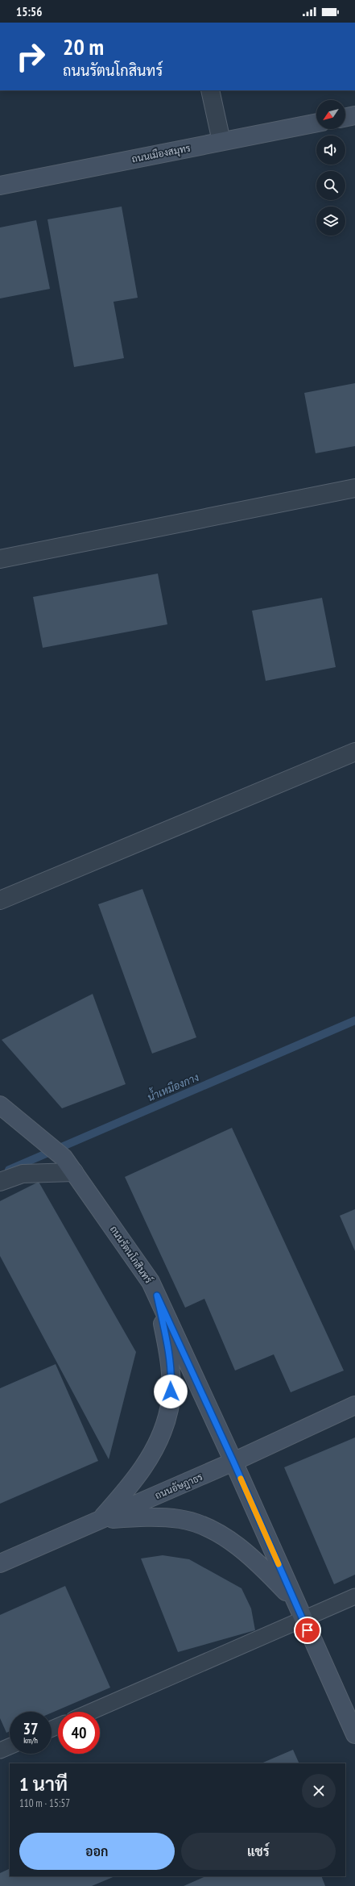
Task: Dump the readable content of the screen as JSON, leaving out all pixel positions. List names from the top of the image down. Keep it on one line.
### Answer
{"streets":{"street":["ถนนเมืองสมุทร","ถนนรัตนโกสินทร์","ถนนอัษฎาธร"]},"crossings":[["ถนนรัตนโกสินทร์","ถนนอัษฎาธร"]],"water":["น้ำเหมืองกาง"],"north":"bottom left","page":{"status":"15:56","turn":["20 m","ถนนรัตนโกสินทร์"],"speed":"37 km/h","limit":"40","heading":["1 นาที","110 m · 15:57"],"buttons":["ออก","แชร์"]}}
